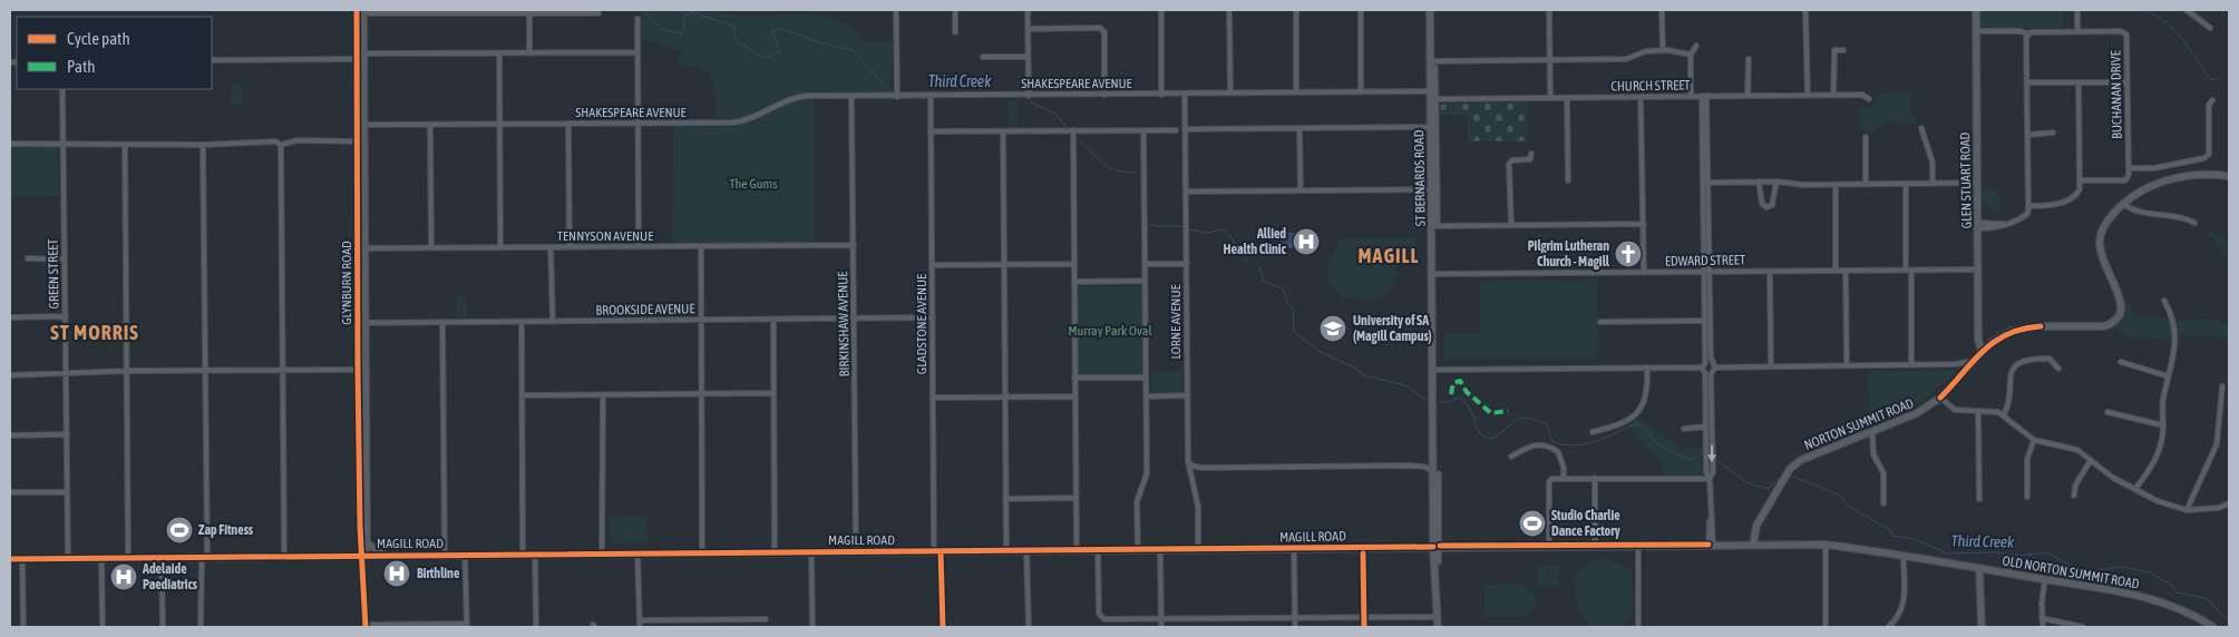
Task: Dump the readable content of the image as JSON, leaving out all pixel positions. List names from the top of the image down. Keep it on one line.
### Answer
{"streets":{"main road":["ST BERNARDS ROAD","GLEN STUART ROAD","GLYNBURN ROAD","NORTON SUMMIT ROAD","MAGILL ROAD","OLD NORTON SUMMIT ROAD"],"street":["SHAKESPEARE AVENUE","CHURCH STREET","BUCHANAN DRIVE","TENNYSON AVENUE","EDWARD STREET","GREEN STREET","BROOKSIDE AVENUE","LORNE AVENUE","BIRKINSHAW AVENUE","GLADSTONE AVENUE"]},"crossings":[["SHAKESPEARE AVENUE","CHURCH STREET"],["SHAKESPEARE AVENUE","ST BERNARDS ROAD"],["SHAKESPEARE AVENUE","GLYNBURN ROAD"],["SHAKESPEARE AVENUE","LORNE AVENUE"],["SHAKESPEARE AVENUE","BIRKINSHAW AVENUE"],["SHAKESPEARE AVENUE","GLADSTONE AVENUE"],["CHURCH STREET","ST BERNARDS ROAD"],["BUCHANAN DRIVE","GLEN STUART ROAD"],["ST BERNARDS ROAD","EDWARD STREET"],["ST BERNARDS ROAD","MAGILL ROAD"],["GLEN STUART ROAD","EDWARD STREET"],["GLEN STUART ROAD","NORTON SUMMIT ROAD"],["TENNYSON AVENUE","GLYNBURN ROAD"],["TENNYSON AVENUE","BIRKINSHAW AVENUE"],["GREEN STREET","MAGILL ROAD"],["GLYNBURN ROAD","BROOKSIDE AVENUE"],["GLYNBURN ROAD","MAGILL ROAD"],["BROOKSIDE AVENUE","BIRKINSHAW AVENUE"],["BROOKSIDE AVENUE","GLADSTONE AVENUE"],["LORNE AVENUE","MAGILL ROAD"],["BIRKINSHAW AVENUE","MAGILL ROAD"],["GLADSTONE AVENUE","MAGILL ROAD"],["NORTON SUMMIT ROAD","MAGILL ROAD"],["NORTON SUMMIT ROAD","OLD NORTON SUMMIT ROAD"],["MAGILL ROAD","OLD NORTON SUMMIT ROAD"]],"districts":["MAGILL","ST MORRIS"],"water":["Third Creek"],"parks":["The Gums","Murray Park Oval"],"places":{"hospital":["Allied Health Clinic","Birthline","Adelaide Paediatrics"],"church":["Pilgrim Lutheran Church - Magill"],"school or university":["University of SA (Magill Campus)"],"sports":["Studio Charlie Dance Factory","Zap Fitness"]},"legend":["Cycle path","Path"]}
